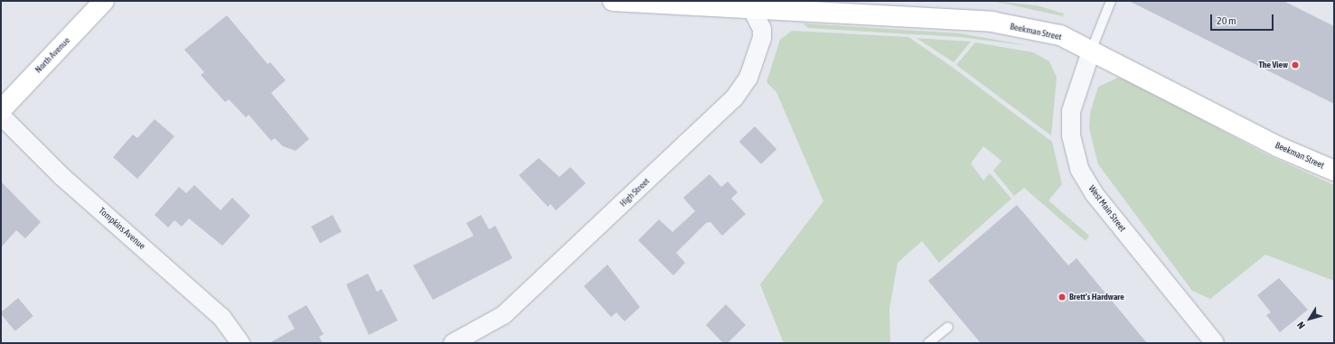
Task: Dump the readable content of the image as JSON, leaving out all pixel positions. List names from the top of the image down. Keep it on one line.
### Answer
{"streets":{"street":["Beekman Street","North Avenue","High Street","West Main Street","Tompkins Avenue"]},"crossings":[["Beekman Street","High Street"],["Beekman Street","West Main Street"]],"places":["The View","Brett’s Hardware"],"scale_bar":"20 m","north":"bottom left"}
